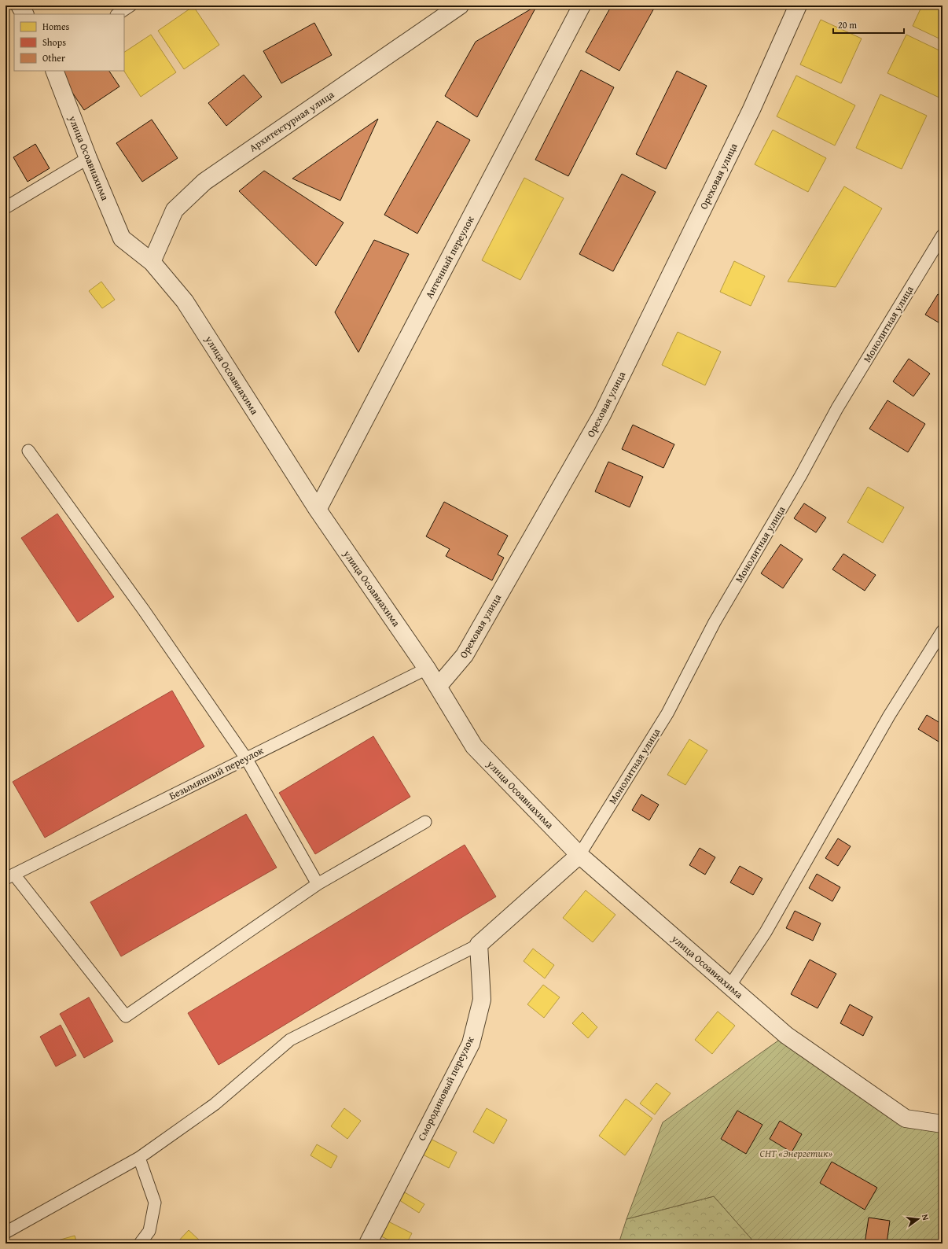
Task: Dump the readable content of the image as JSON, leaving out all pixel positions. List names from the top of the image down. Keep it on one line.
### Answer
{"streets":{"street":["Архитектурная улица","улица Осоавиахима","Ореховая улица","Антенный переулок","Смородиновый переулок"],"lane":["Монолитная улица","Безымянный переулок"]},"crossings":[["Архитектурная улица","улица Осоавиахима"],["улица Осоавиахима","Ореховая улица"],["улица Осоавиахима","Антенный переулок"],["улица Осоавиахима","Монолитная улица"],["улица Осоавиахима","Безымянный переулок"]],"parks":["СНТ «Энергетик»"],"legend":["Homes","Shops","Other"],"scale_bar":"20 m","north":"right"}
